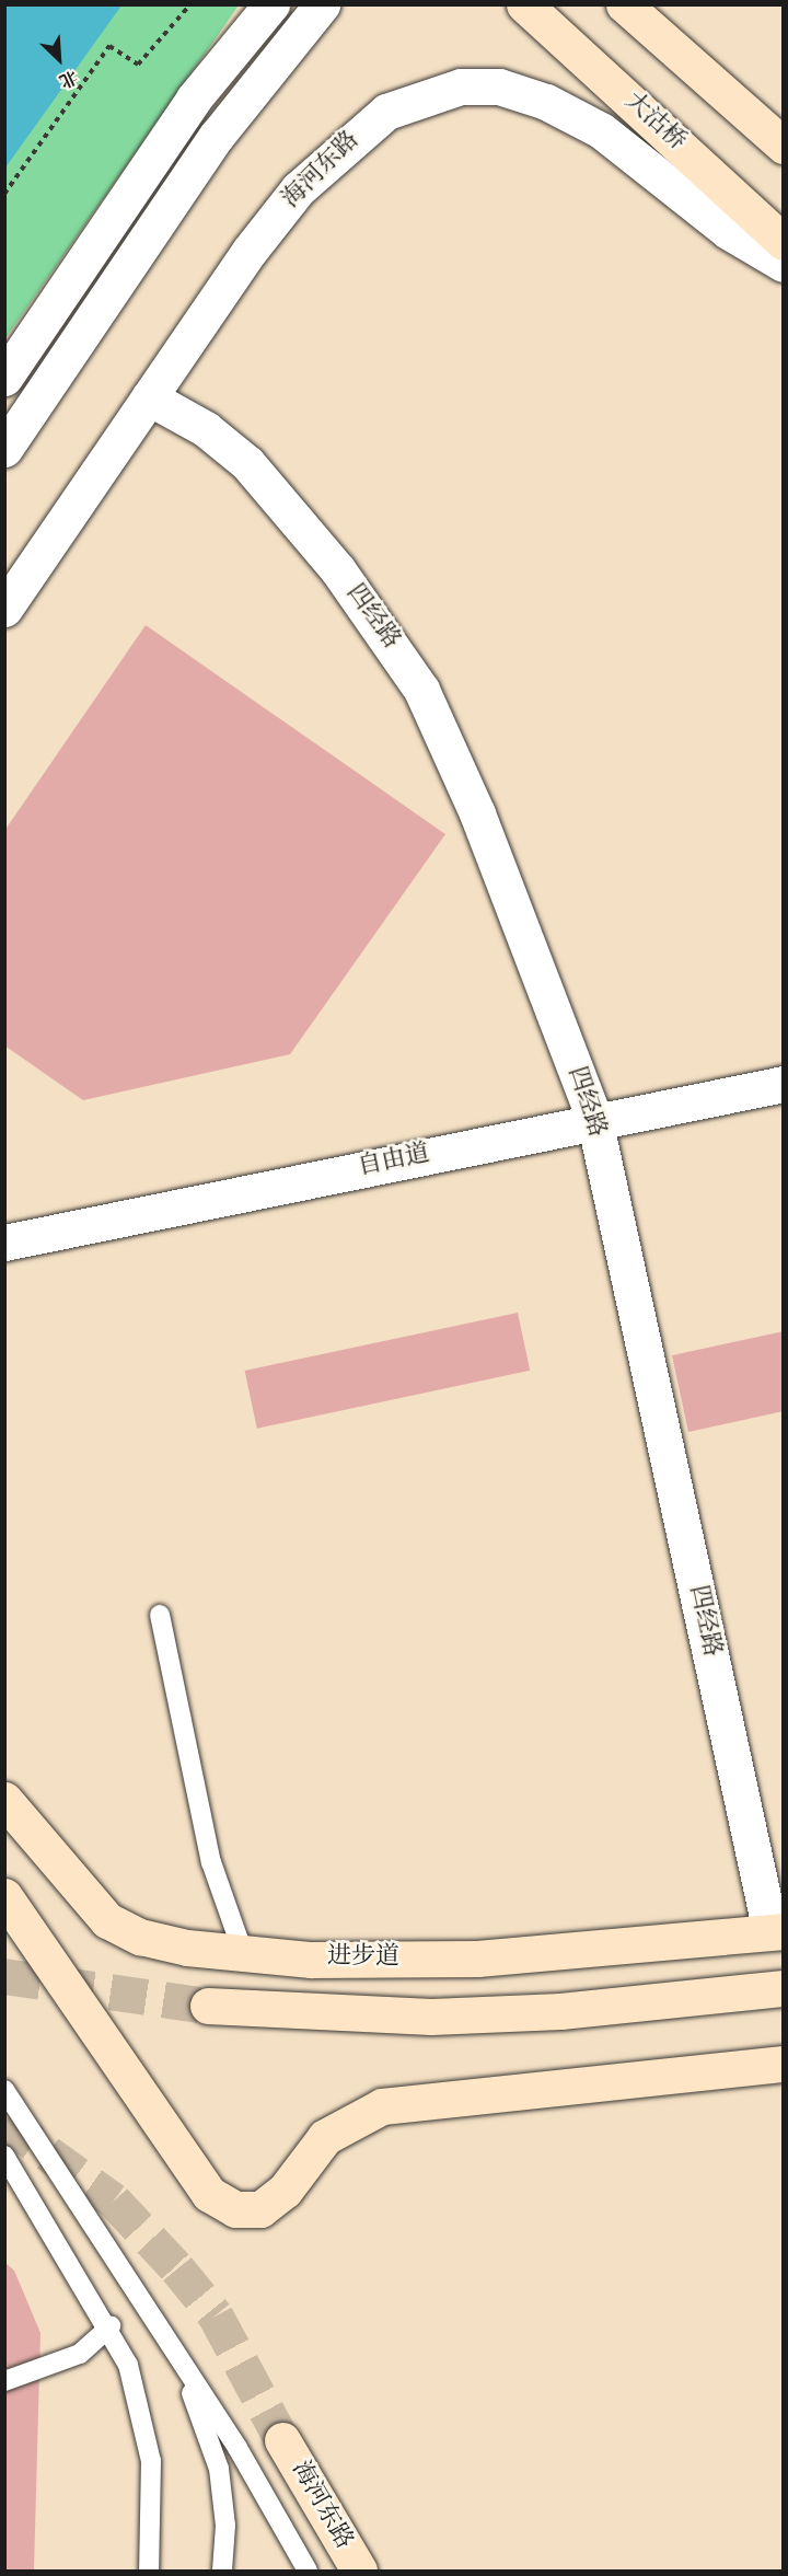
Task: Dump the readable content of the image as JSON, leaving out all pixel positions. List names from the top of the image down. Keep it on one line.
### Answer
{"streets":{"street":["大沽桥","海河东路","四经路","自由道","进步道"]},"crossings":[["海河东路","四经路"],["四经路","自由道"],["四经路","进步道"]],"north":"bottom right"}
